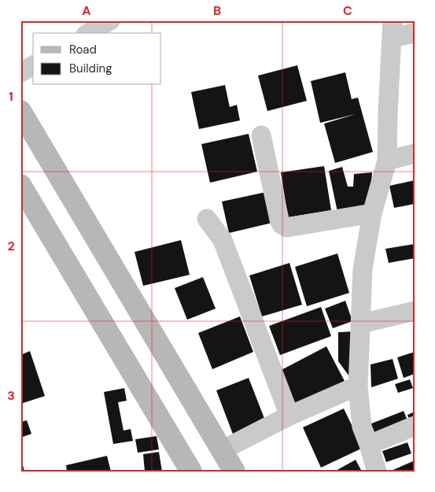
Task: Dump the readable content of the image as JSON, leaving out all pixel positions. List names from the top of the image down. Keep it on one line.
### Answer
{"legend":["Road","Building"],"grid":{"columns":["A","B","C"],"rows":["1","2","3"]}}
